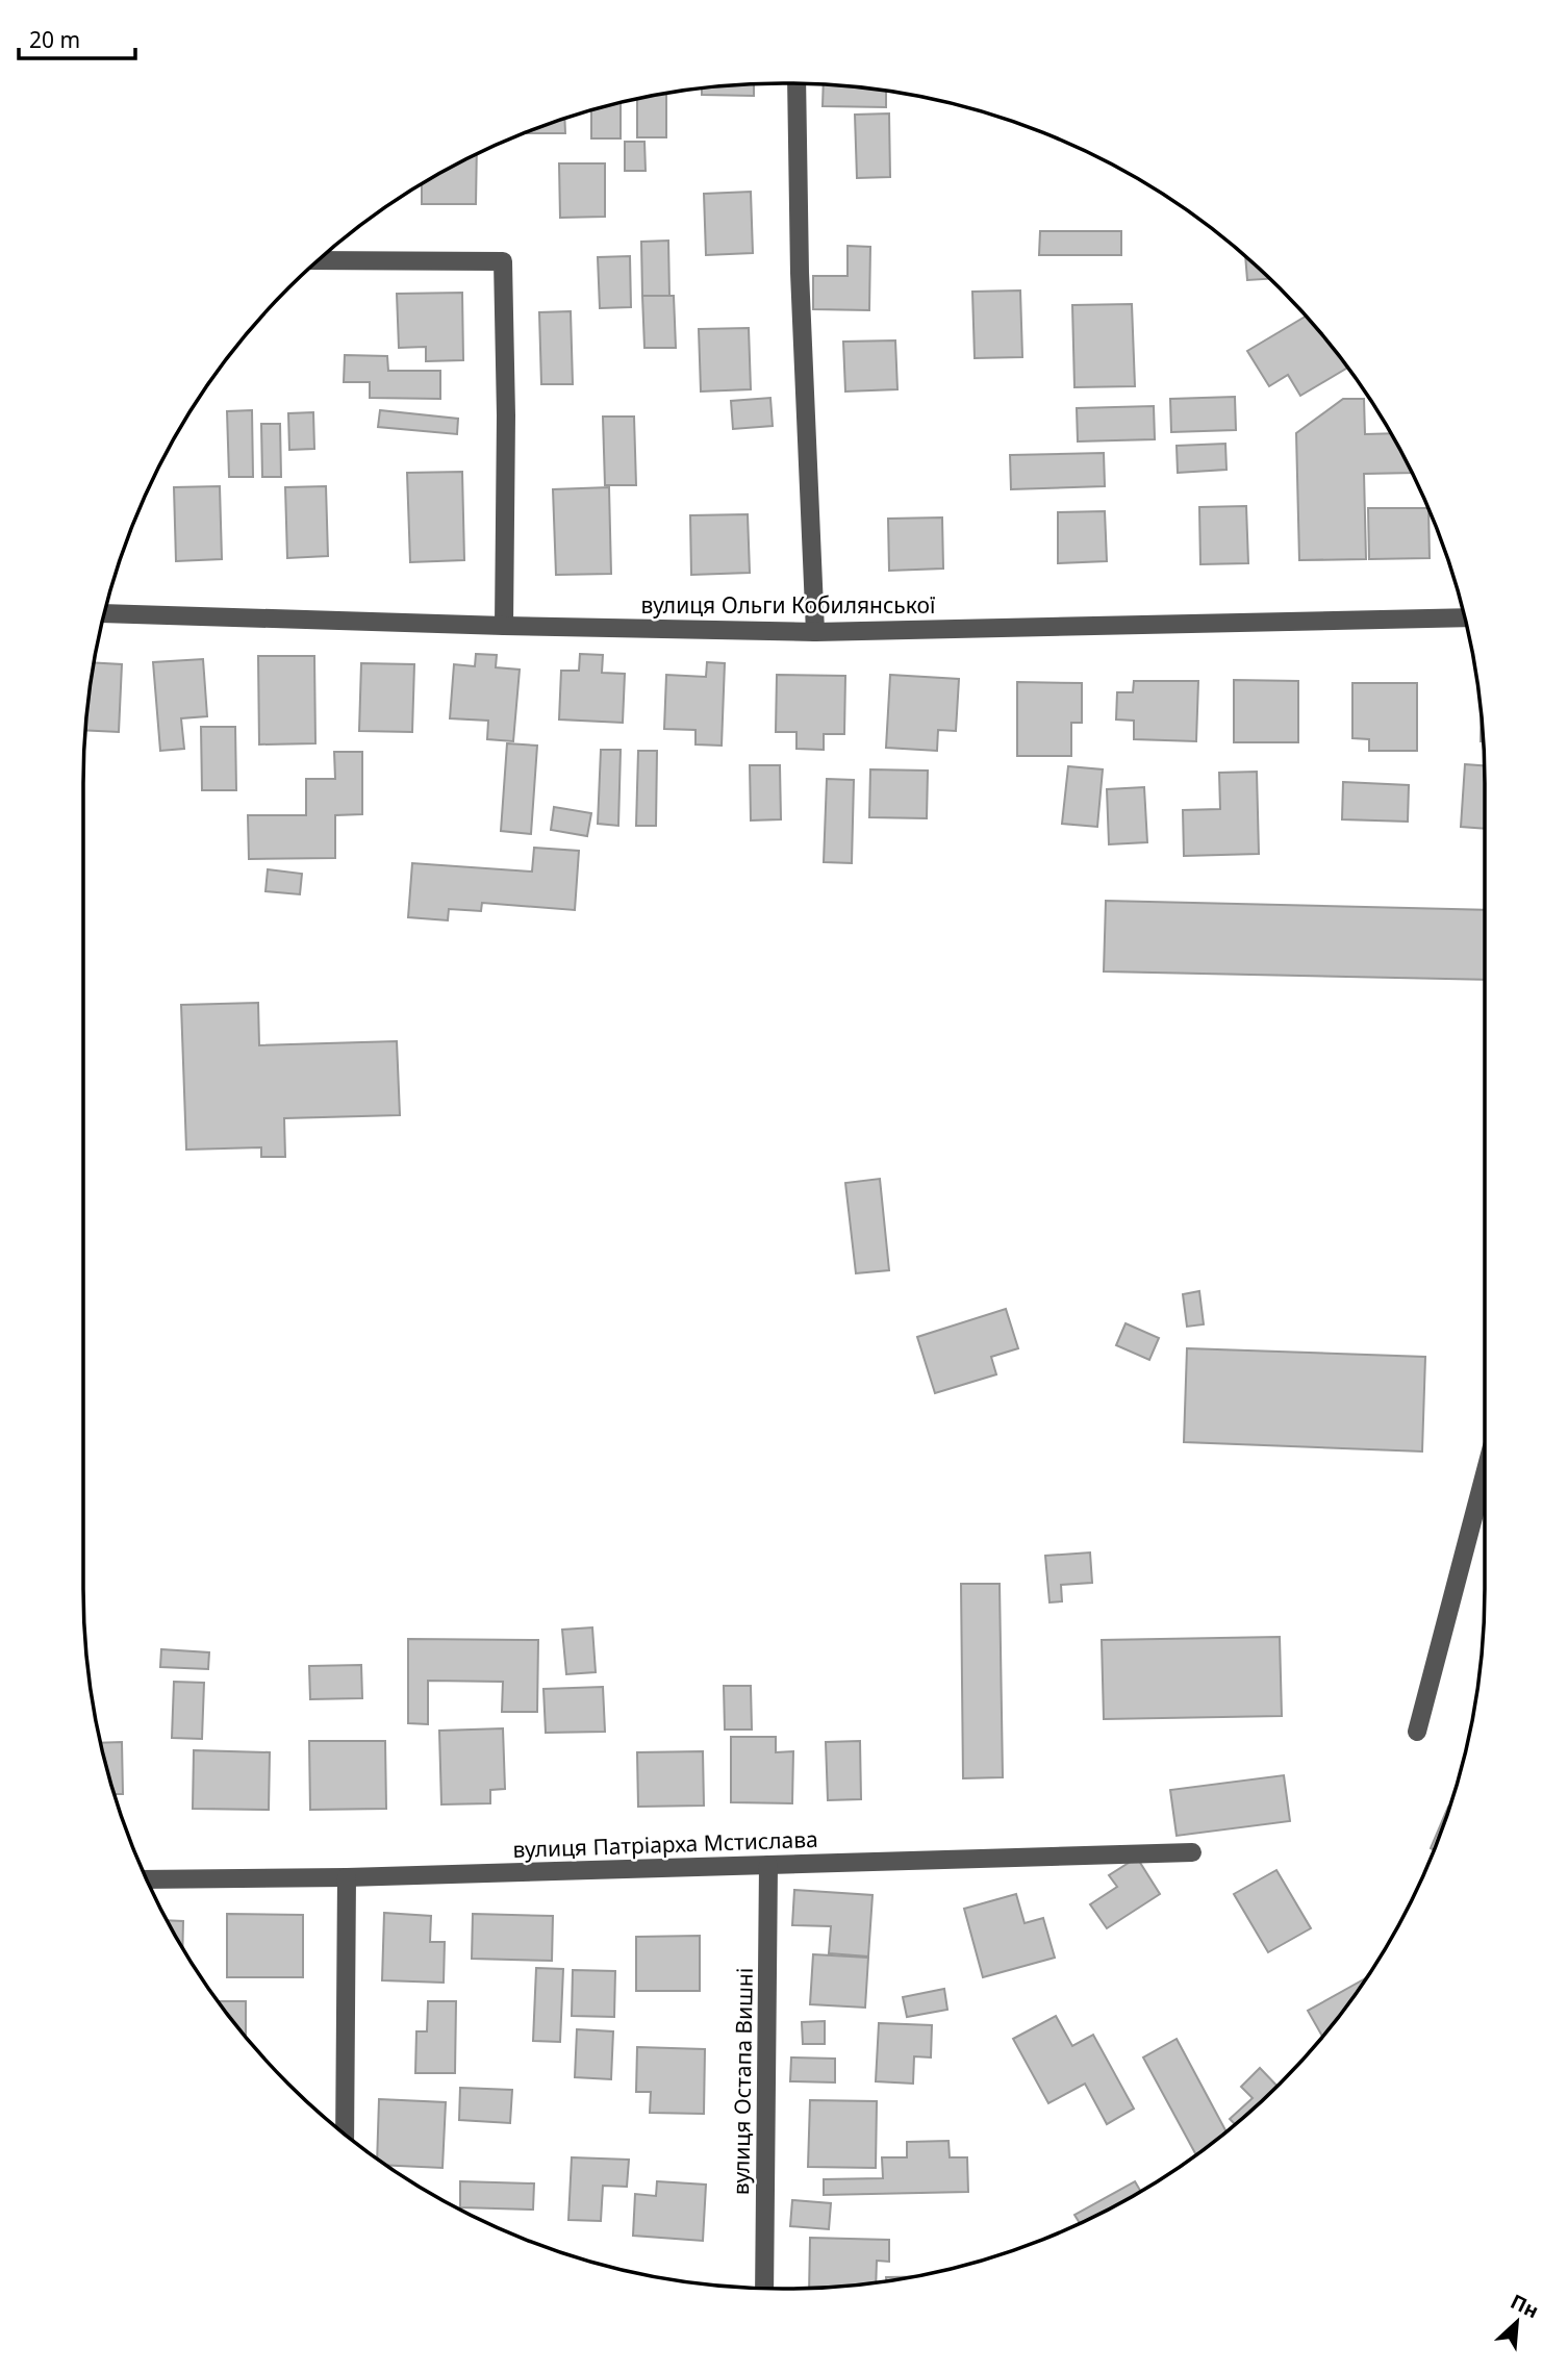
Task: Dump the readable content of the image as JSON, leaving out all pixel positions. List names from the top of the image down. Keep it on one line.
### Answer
{"streets":{"street":["вулиця Ольги Кобилянської","вулиця Патріарха Мстислава","вулиця Остапа Вишні"]},"crossings":[["вулиця Патріарха Мстислава","вулиця Остапа Вишні"]],"scale_bar":"20 m","north":"top right"}
